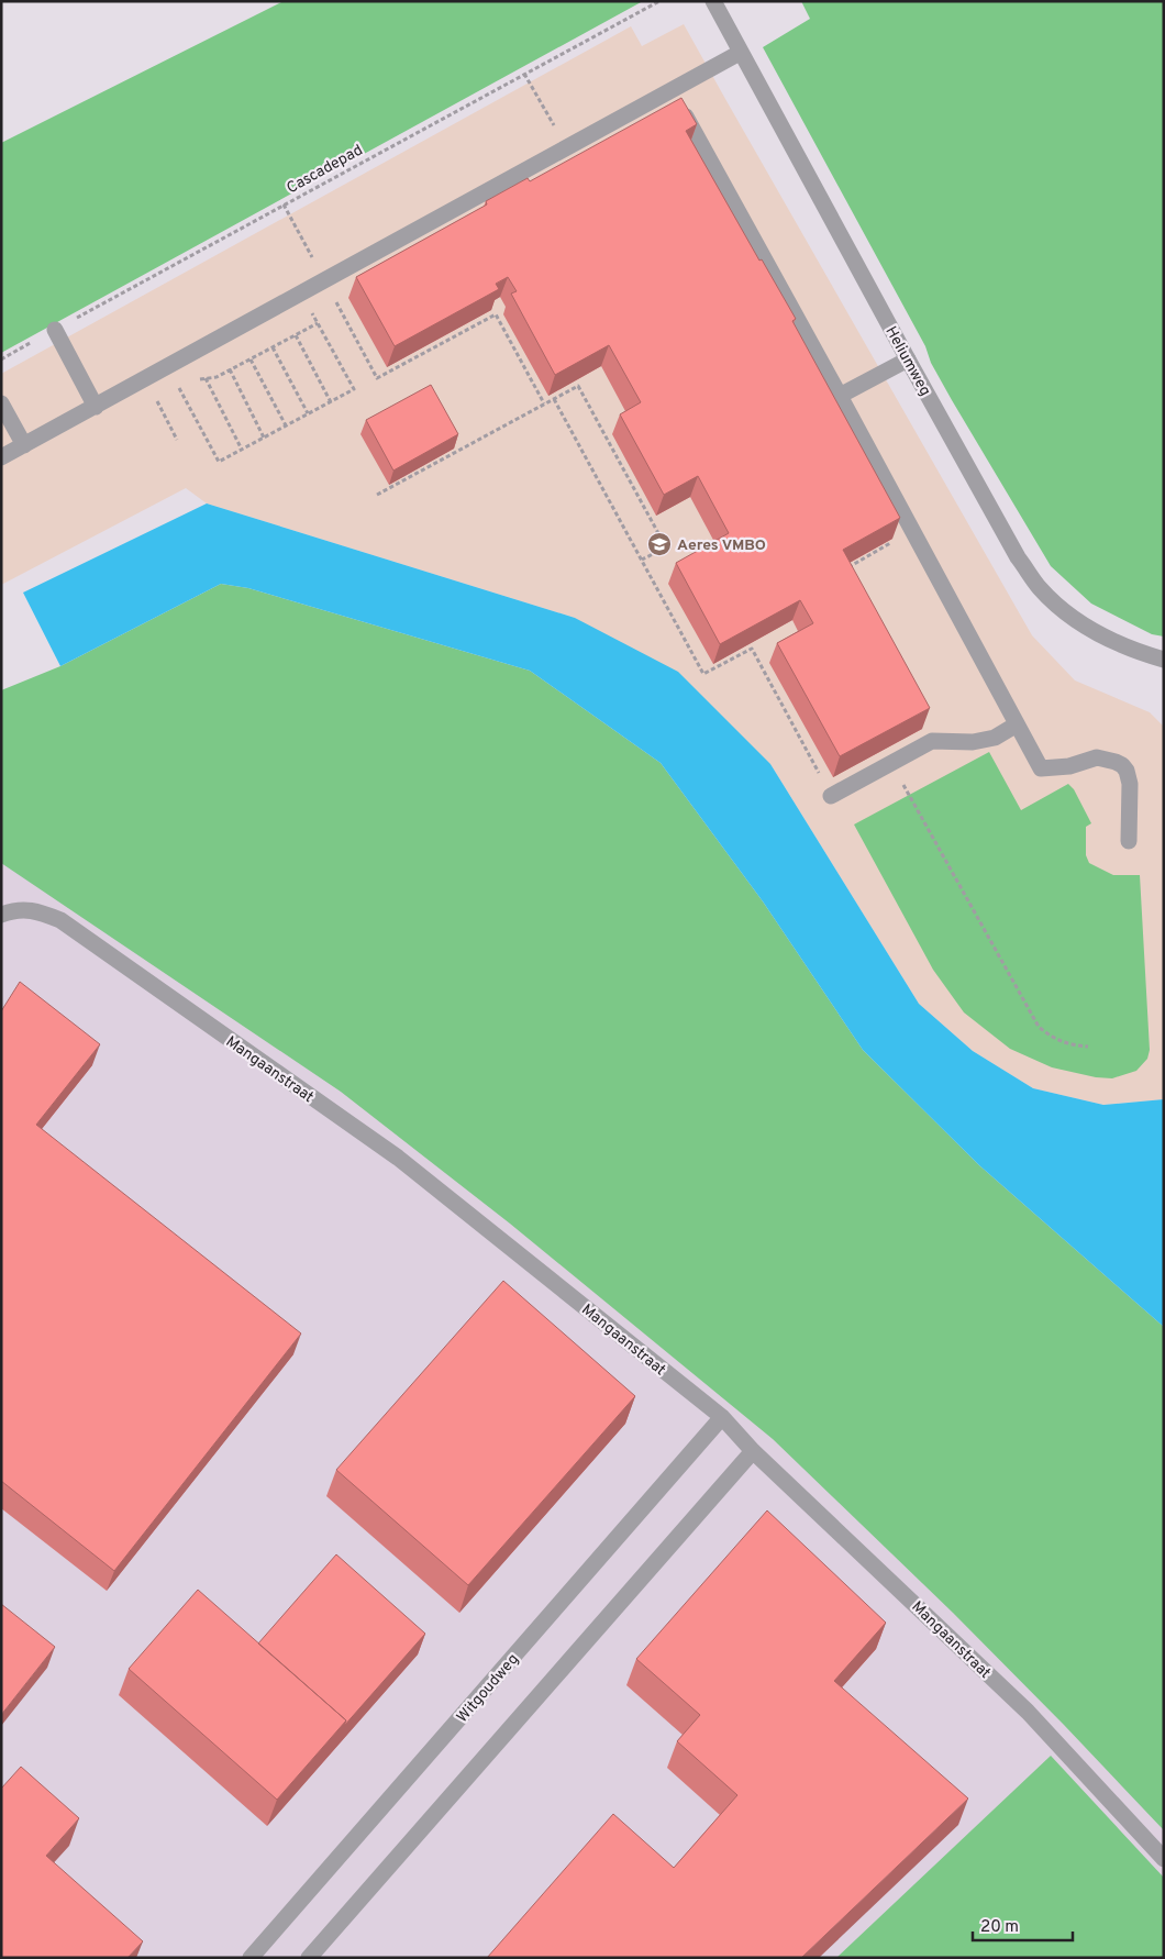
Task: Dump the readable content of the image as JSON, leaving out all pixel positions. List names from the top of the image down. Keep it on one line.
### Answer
{"streets":{"street":["Heliumweg","Mangaanstraat","Witgoudweg"],"path":["Cascadepad"]},"crossings":[["Mangaanstraat","Witgoudweg"]],"places":{"school or university":["Aeres VMBO"]},"scale_bar":"20 m"}
